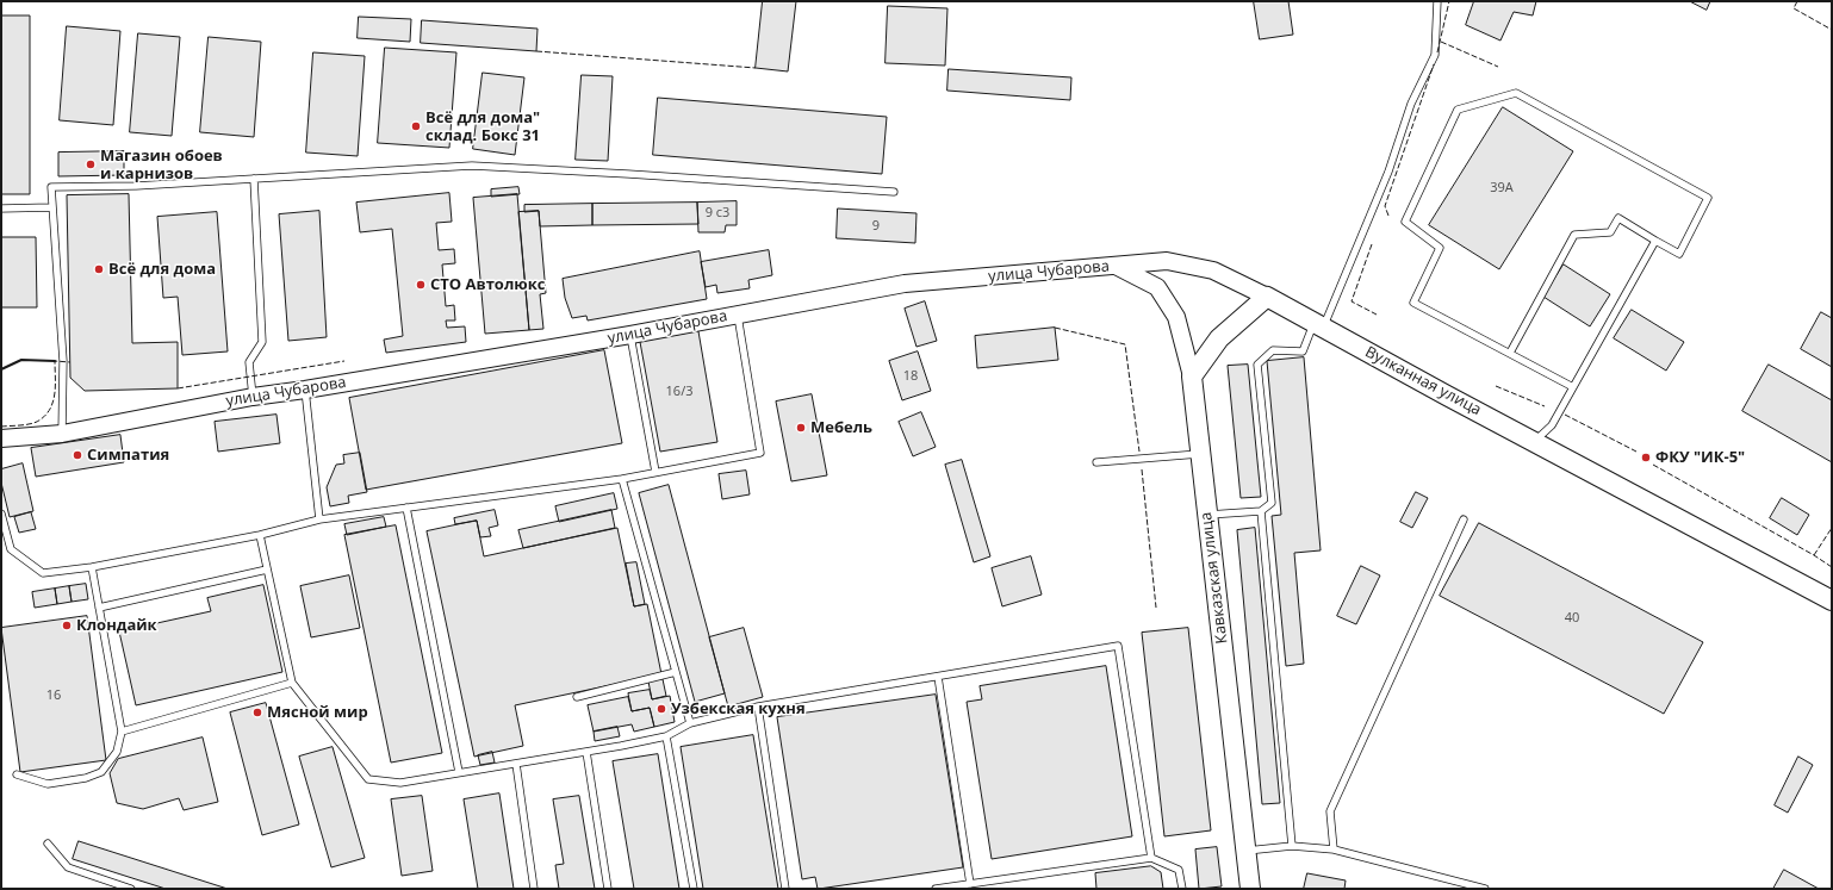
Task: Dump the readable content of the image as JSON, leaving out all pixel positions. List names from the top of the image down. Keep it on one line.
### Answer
{"streets":{"main road":["улица Чубарова","Вулканная улица","Кавказская улица"]},"crossings":[["улица Чубарова","Вулканная улица"]],"places":["Всё для дома\" склад. Бокс 31","Магазин обоев и карнизов","Всё для дома","СТО Автолюкс","Мебель","Симпатия","ФКУ \"ИК-5\"","Клондайк","Узбекская кухня","Мясной мир"],"house_numbers":["39А","9 с3","9","18","16/3","40","16"]}
